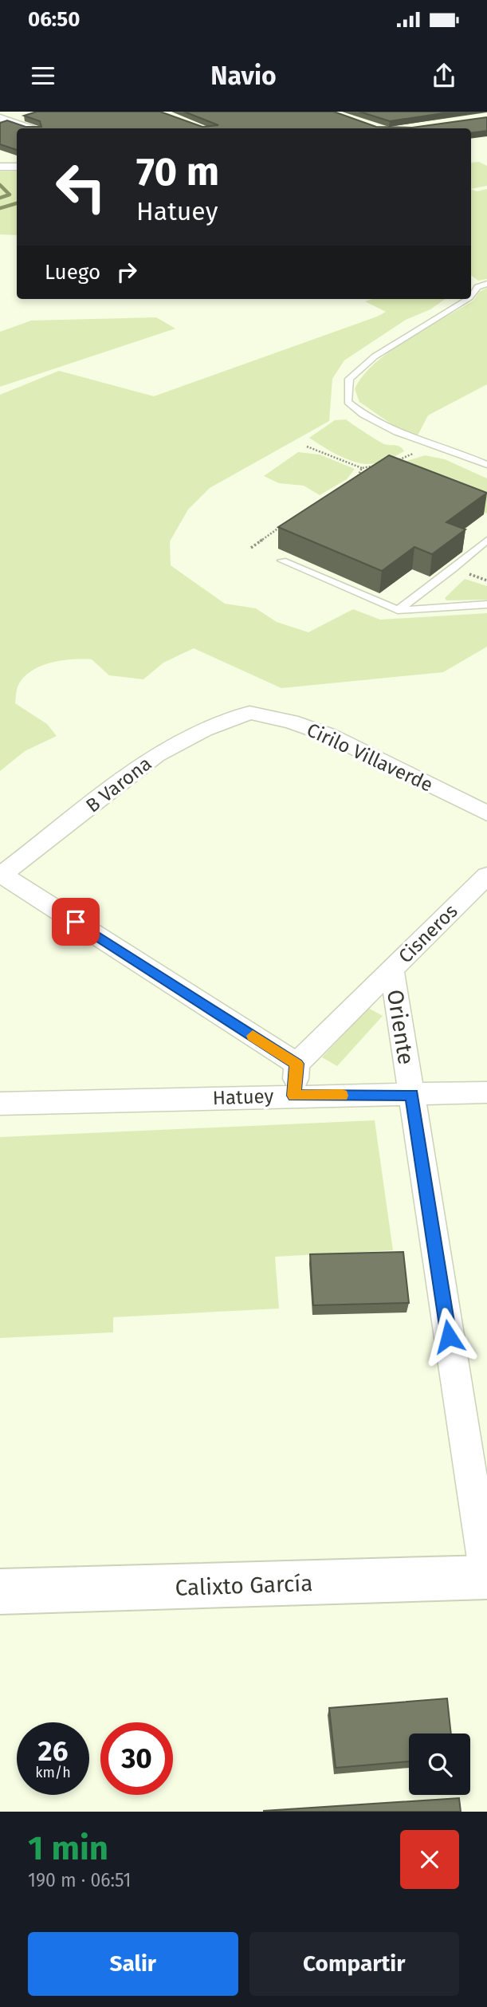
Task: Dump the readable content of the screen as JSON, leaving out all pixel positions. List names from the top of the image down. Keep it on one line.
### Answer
{"streets":{"main road":["Calixto García"],"street":["Cirilo Villaverde","B Varona","Cisneros","Oriente","Hatuey"]},"crossings":[["Cirilo Villaverde","B Varona"],["Cisneros","Oriente"],["Oriente","Hatuey"],["Oriente","Calixto García"]],"page":{"status":"06:50","header":"Navio","turn":["70 m","Hatuey"],"then":"Luego","speed":"26 km/h","limit":"30","heading":["1 min","190 m · 06:51"],"buttons":["Salir","Compartir"]}}
